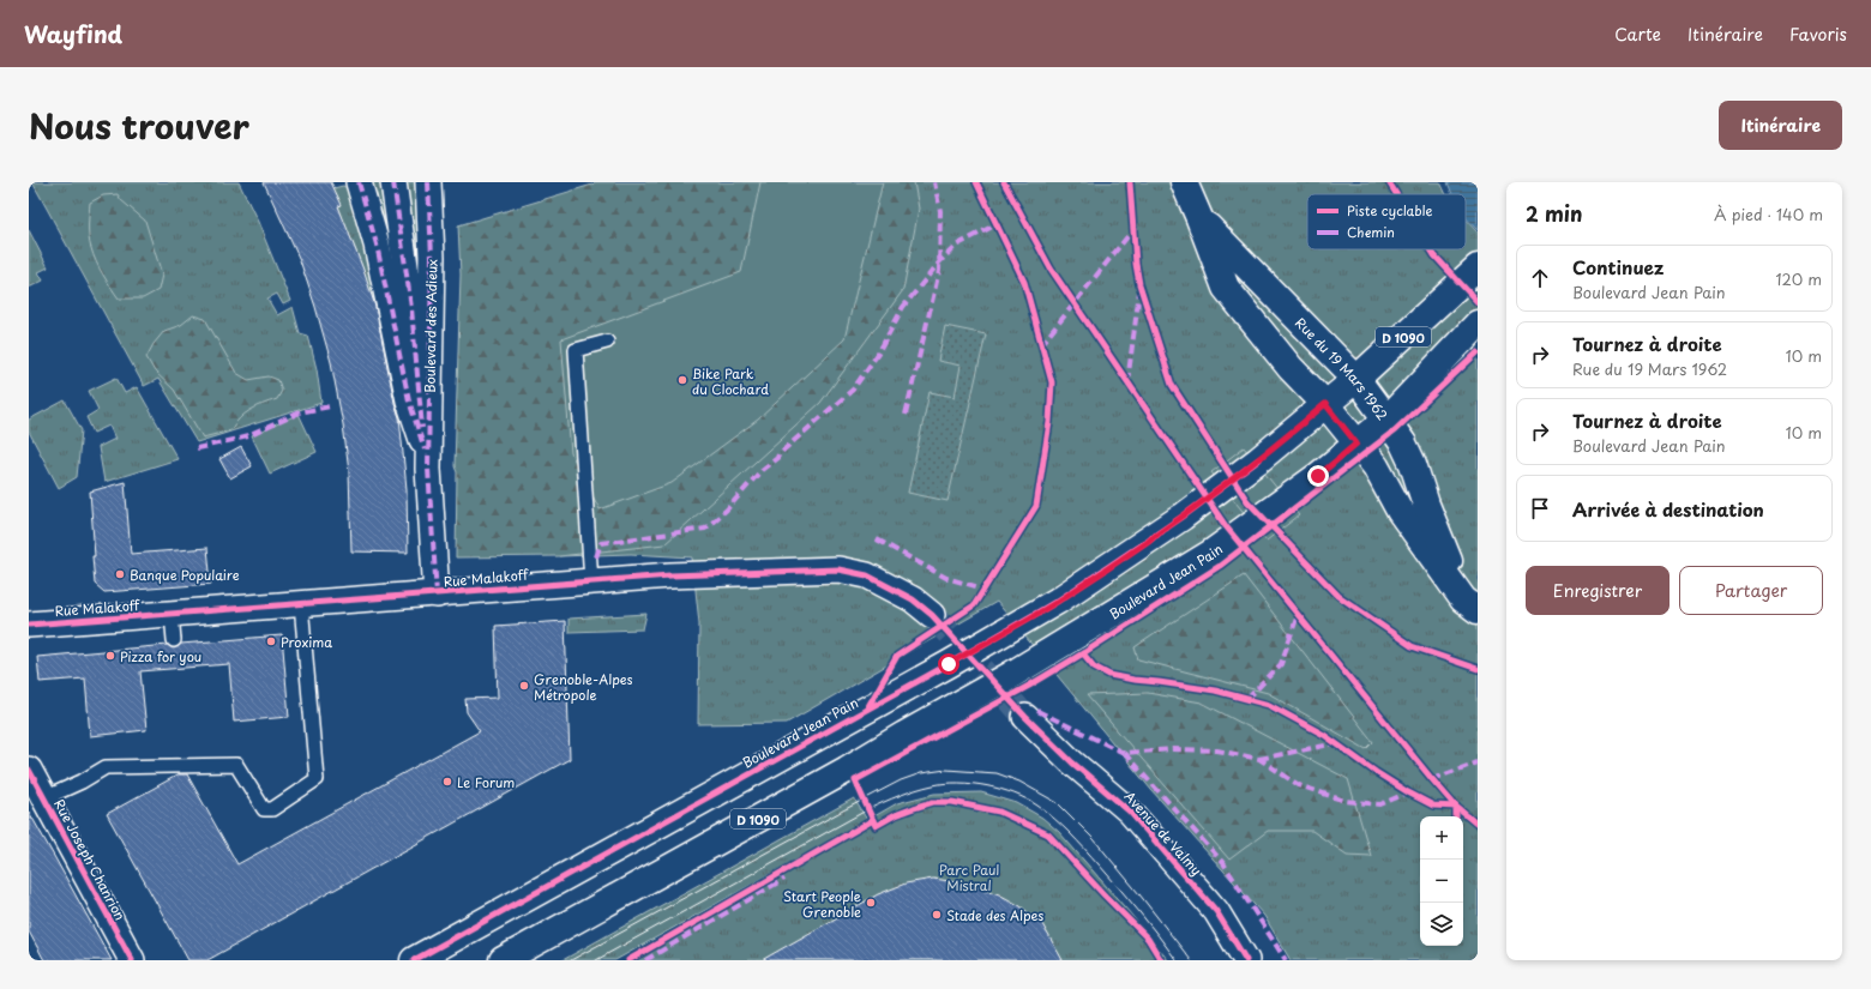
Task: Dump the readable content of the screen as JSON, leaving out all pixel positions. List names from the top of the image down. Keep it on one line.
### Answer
{"streets":{"main road":["D 1090","Rue du 19 Mars 1962","Boulevard Jean Pain"],"street":["Boulevard des Adieux","Rue Malakoff","Avenue de Valmy","Rue Joseph Chanrion"]},"crossings":[["Boulevard des Adieux","Rue Malakoff"],["D 1090","Rue du 19 Mars 1962"],["D 1090","Boulevard Jean Pain"],["Rue du 19 Mars 1962","Boulevard Jean Pain"]],"parks":["Parc Paul Mistral"],"places":["Bike Park du Clochard","Banque Populaire","Proxima","Pizza for you","Grenoble-Alpes Métropole","Le Forum","Start People Grenoble","Stade des Alpes"],"legend":["Piste cyclable","Chemin"],"page":{"header":"Wayfind","nav":["Carte","Itinéraire","Favoris"],"title":"Nous trouver","buttons":["Itinéraire",["Enregistrer","Partager"]],"heading":["2 min","À pied · 140 m"],"list":[["Continuez","Boulevard Jean Pain","120 m"],["Tournez à droite","Rue du 19 Mars 1962","10 m"],["Tournez à droite","Boulevard Jean Pain","10 m"],"Arrivée à destination"],"map_buttons":["+","−"]}}
